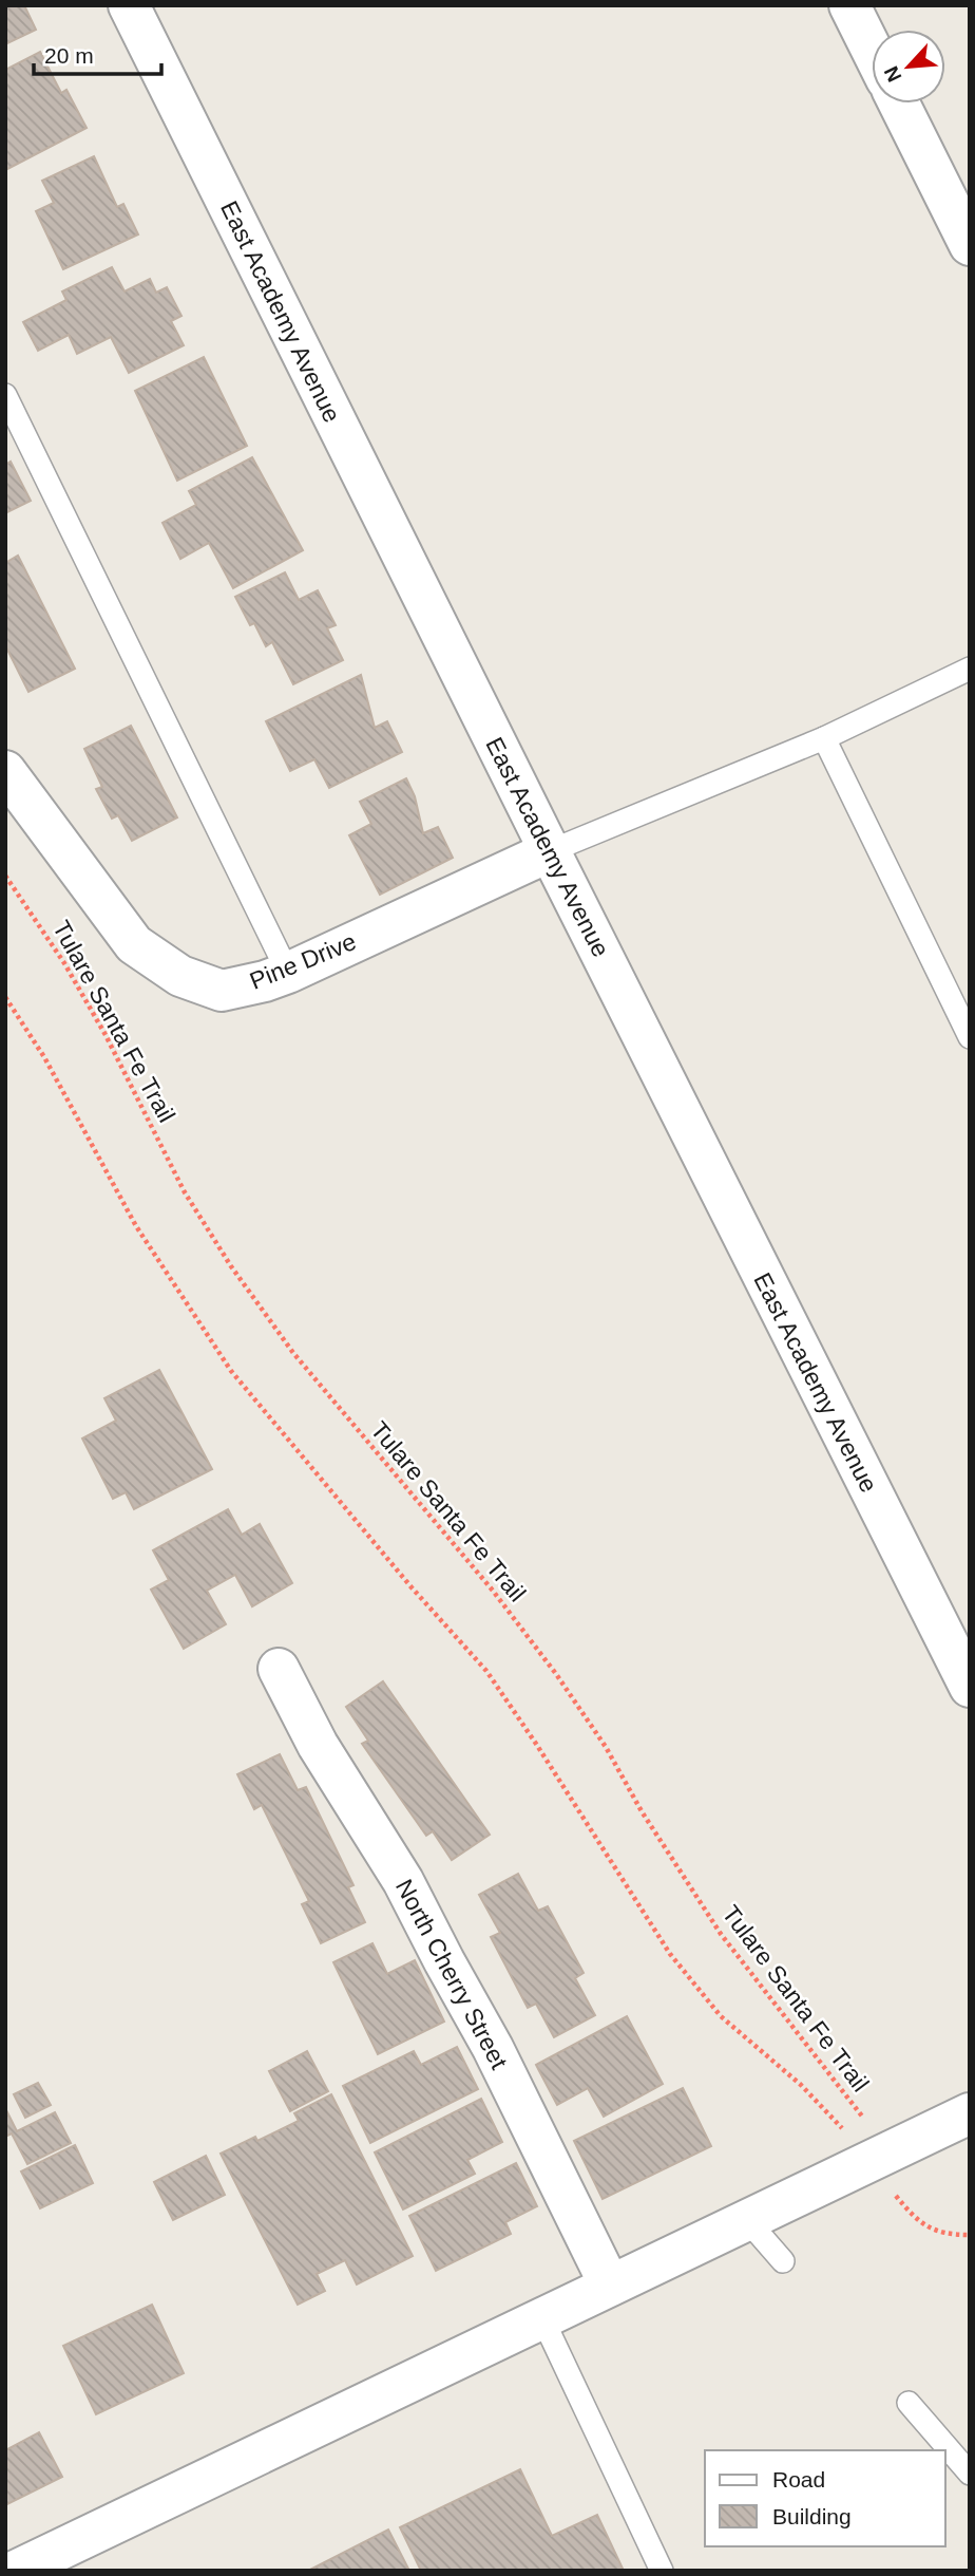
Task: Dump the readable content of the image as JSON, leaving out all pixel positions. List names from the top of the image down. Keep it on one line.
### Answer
{"streets":{"street":["East Academy Avenue","Pine Drive","North Cherry Street"],"path":["Tulare Santa Fe Trail"]},"crossings":[["East Academy Avenue","Pine Drive"]],"legend":["Road","Building"],"scale_bar":"20 m","north":"bottom left"}
